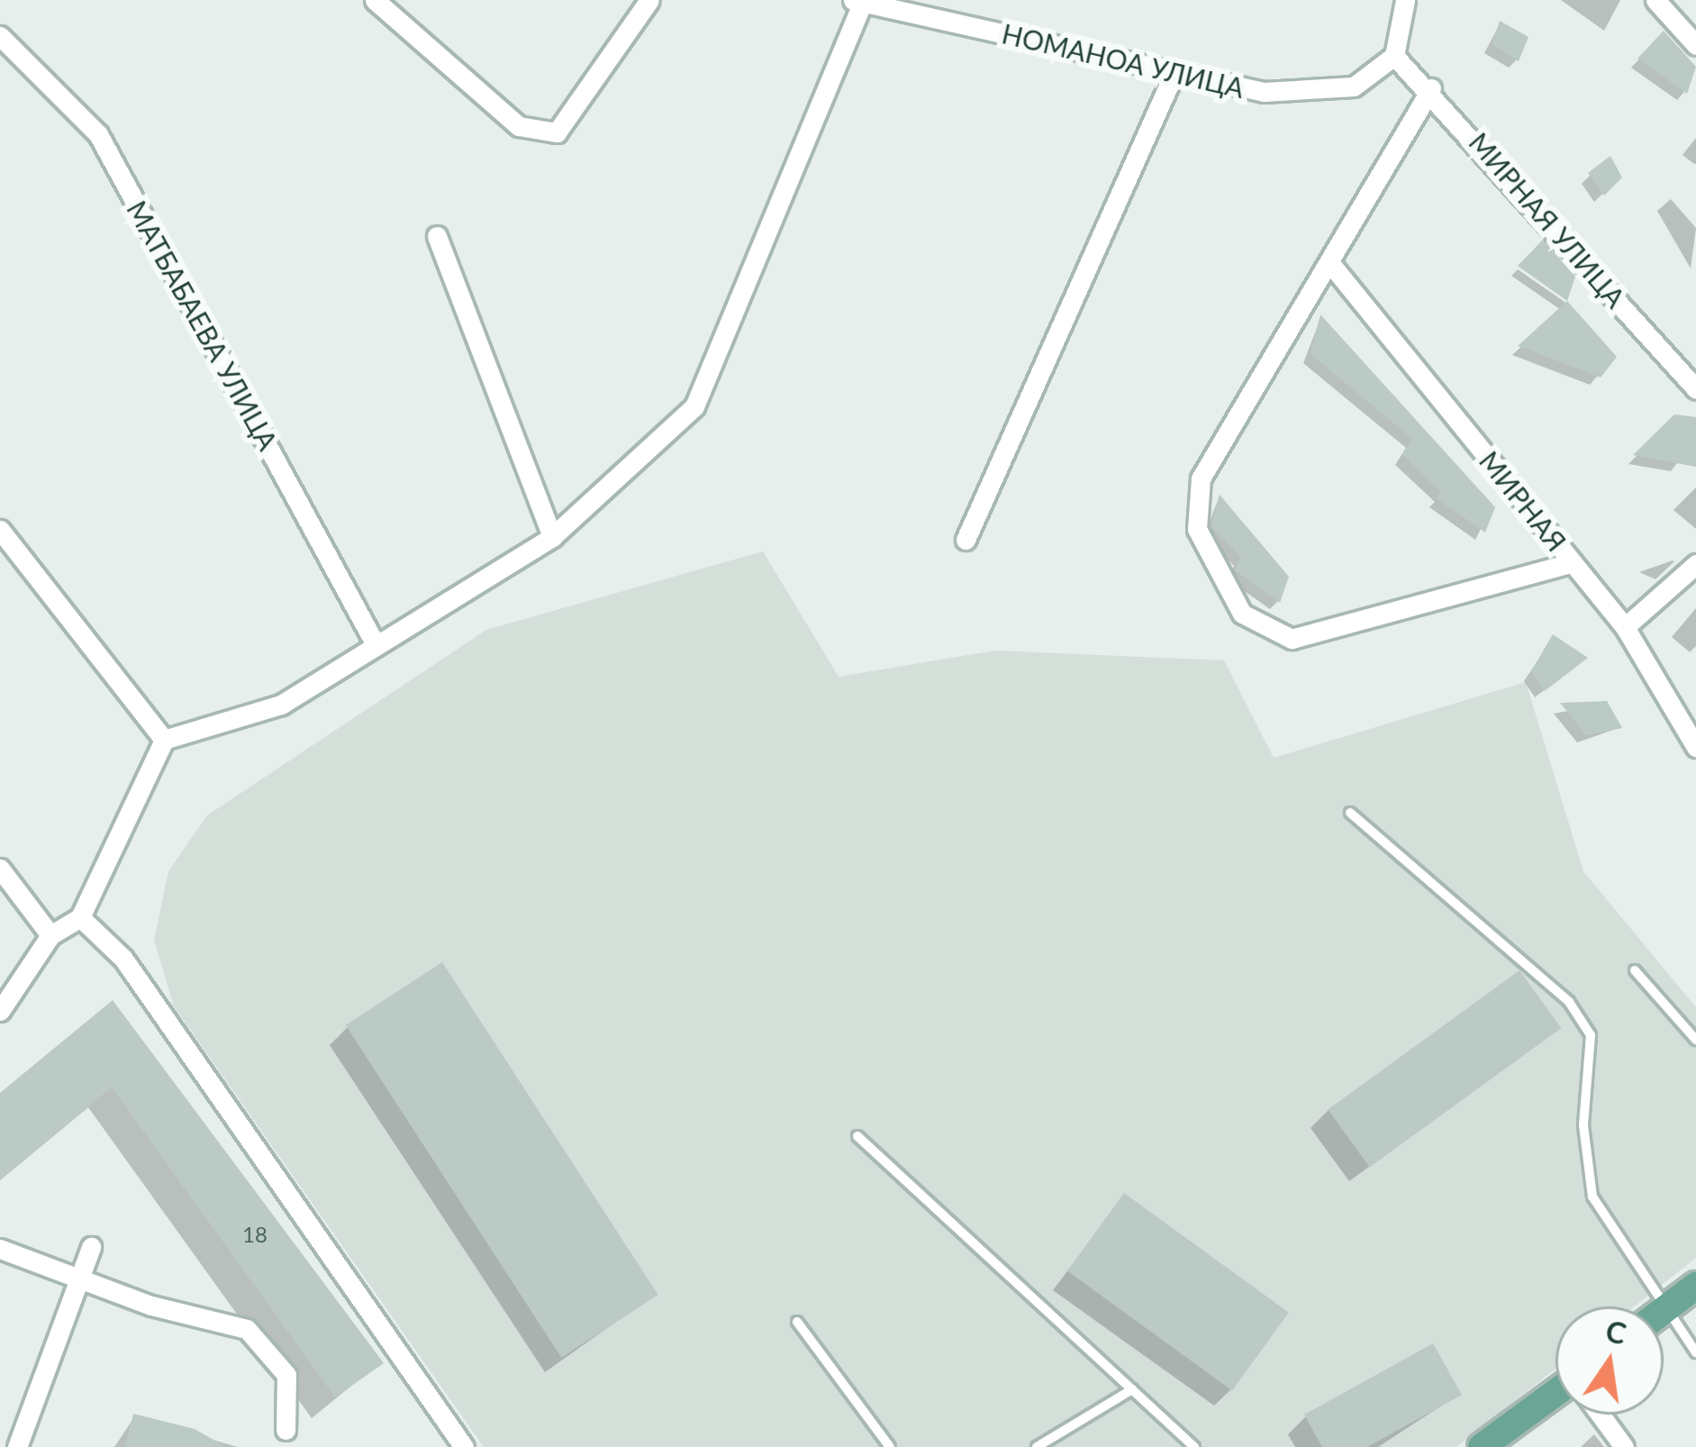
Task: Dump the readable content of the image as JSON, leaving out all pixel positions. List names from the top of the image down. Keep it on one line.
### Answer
{"streets":{"street":["НОМАНОА УЛИЦА","МИРНАЯ УЛИЦА","МАТБАБАЕВА УЛИЦА","МИРНАЯ"]},"crossings":[["НОМАНОА УЛИЦА","МИРНАЯ УЛИЦА"]],"house_numbers":["18"],"north":"top"}
